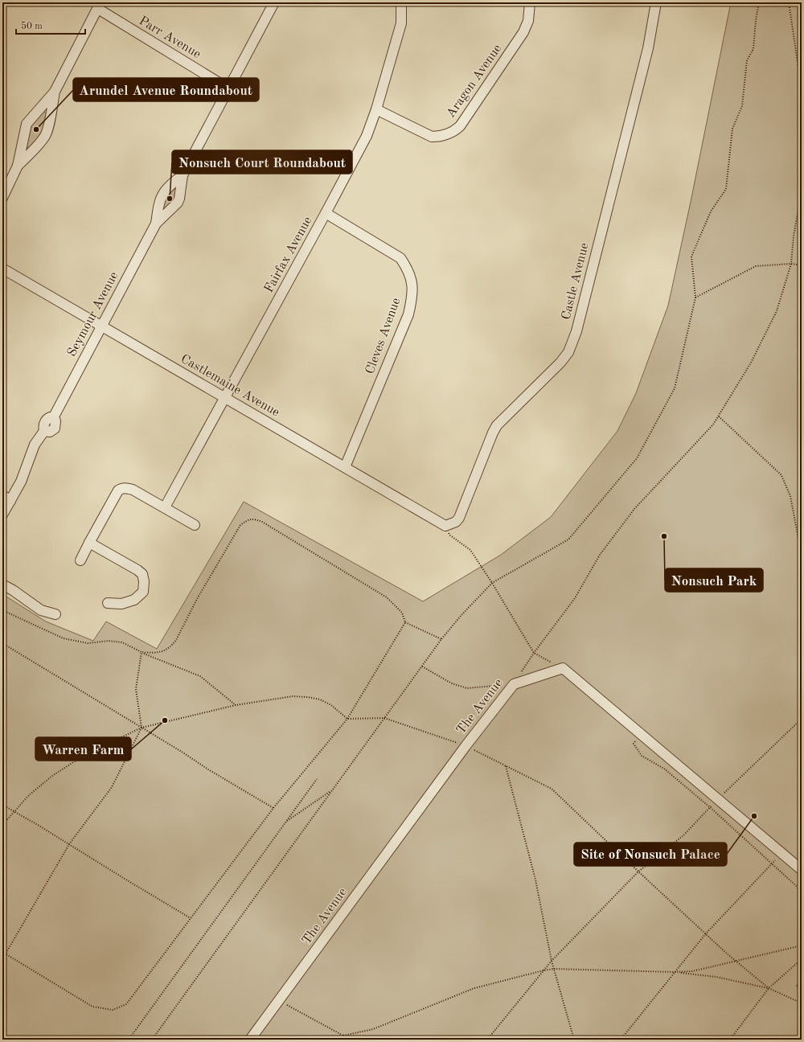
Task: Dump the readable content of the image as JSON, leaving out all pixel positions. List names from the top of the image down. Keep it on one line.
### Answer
{"streets":{"street":["Parr Avenue","Aragon Avenue","Fairfax Avenue","Castle Avenue","Seymour Avenue","Cleves Avenue","Castlemaine Avenue","The Avenue"]},"crossings":[["Parr Avenue","Seymour Avenue"],["Aragon Avenue","Fairfax Avenue"],["Fairfax Avenue","Cleves Avenue"],["Fairfax Avenue","Castlemaine Avenue"],["Castle Avenue","Castlemaine Avenue"],["Seymour Avenue","Castlemaine Avenue"],["Cleves Avenue","Castlemaine Avenue"]],"places":["Arundel Avenue Roundabout","Nonsuch Court Roundabout","Nonsuch Park","Warren Farm","Site of Nonsuch Palace"],"scale_bar":"50 m"}
